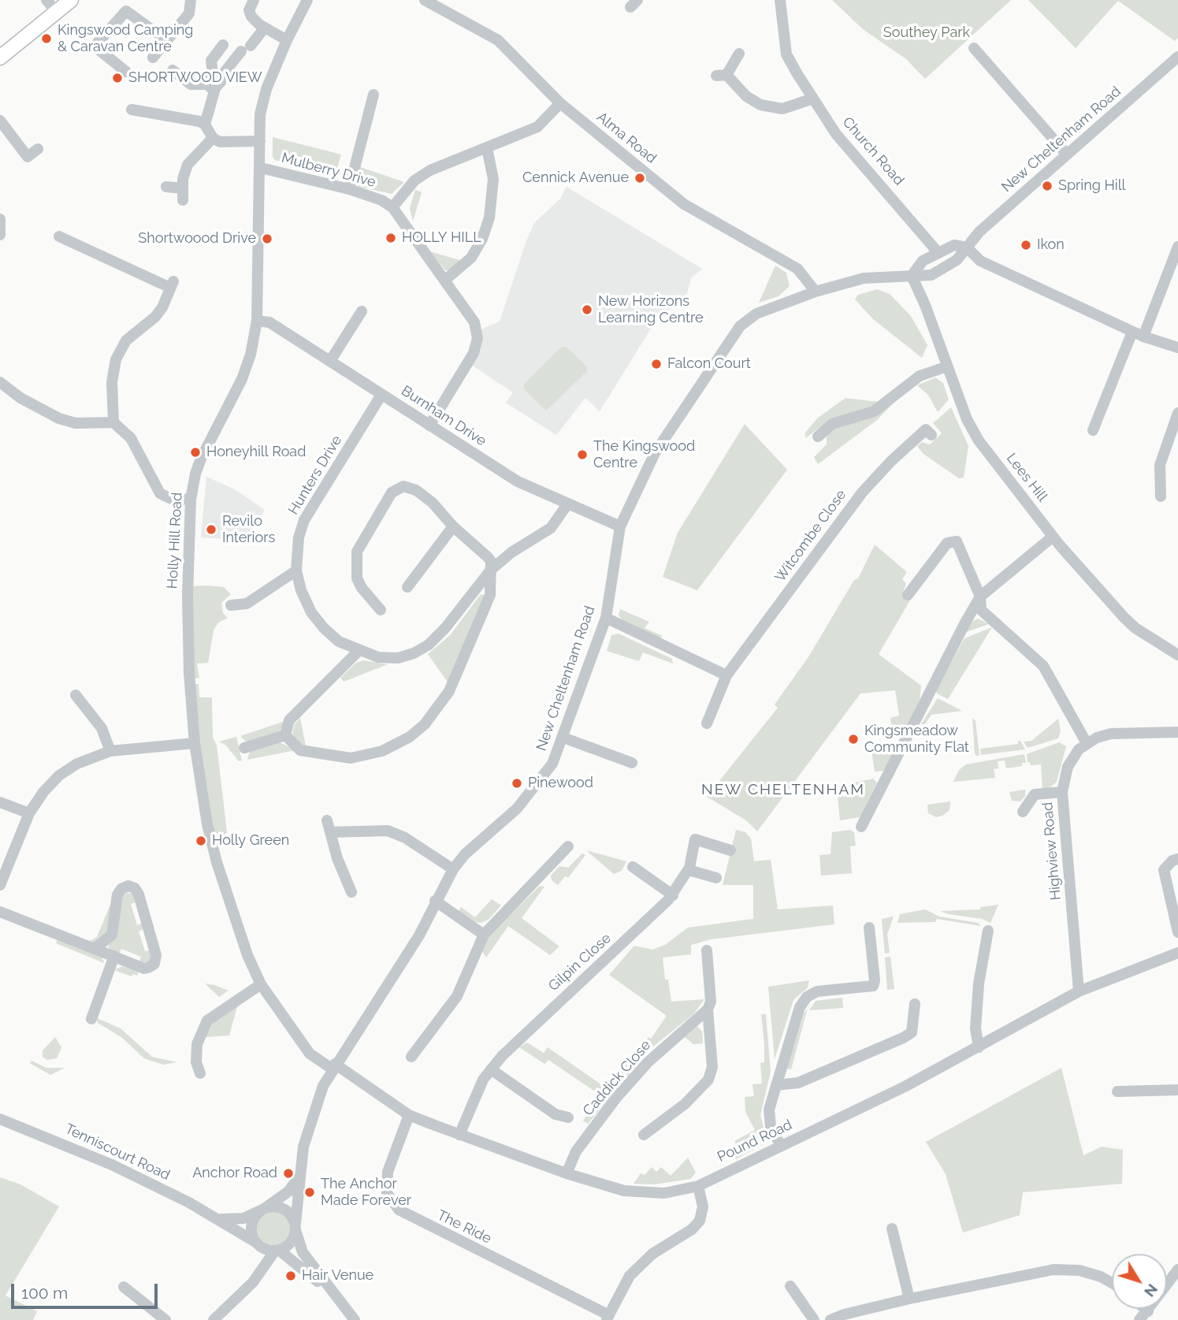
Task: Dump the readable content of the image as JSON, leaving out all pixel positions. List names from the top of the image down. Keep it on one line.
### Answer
{"streets":{"street":["Alma Road","New Cheltenham Road","Church Road","Mulberry Drive","Burnham Drive","Hunters Drive","Lees Hill","Witcombe Close","Holly Hill Road","Highview Road","Gilpin Close","Caddick Close","Pound Road","Tenniscourt Road","The Ride"]},"crossings":[["Alma Road","New Cheltenham Road"],["New Cheltenham Road","Burnham Drive"],["New Cheltenham Road","Lees Hill"],["New Cheltenham Road","Holly Hill Road"],["New Cheltenham Road","Pound Road"],["New Cheltenham Road","Tenniscourt Road"],["Mulberry Drive","Holly Hill Road"],["Burnham Drive","Hunters Drive"],["Burnham Drive","Holly Hill Road"],["Holly Hill Road","Pound Road"],["Highview Road","Pound Road"],["Gilpin Close","Pound Road"],["Caddick Close","Pound Road"],["Pound Road","The Ride"]],"districts":["NEW CHELTENHAM"],"parks":["Southey Park"],"places":["Kingswood Camping & Caravan Centre","SHORTWOOD VIEW","Cennick Avenue","Spring Hill","HOLLY HILL","Shortwoood Drive","Ikon","New Horizons Learning Centre","Falcon Court","Honeyhill Road","The Kingswood Centre","Revilo Interiors","Kingsmeadow Community Flat","Pinewood","Holly Green","Anchor Road","The Anchor Made Forever","Hair Venue"],"scale_bar":"100 m","north":"bottom right"}
